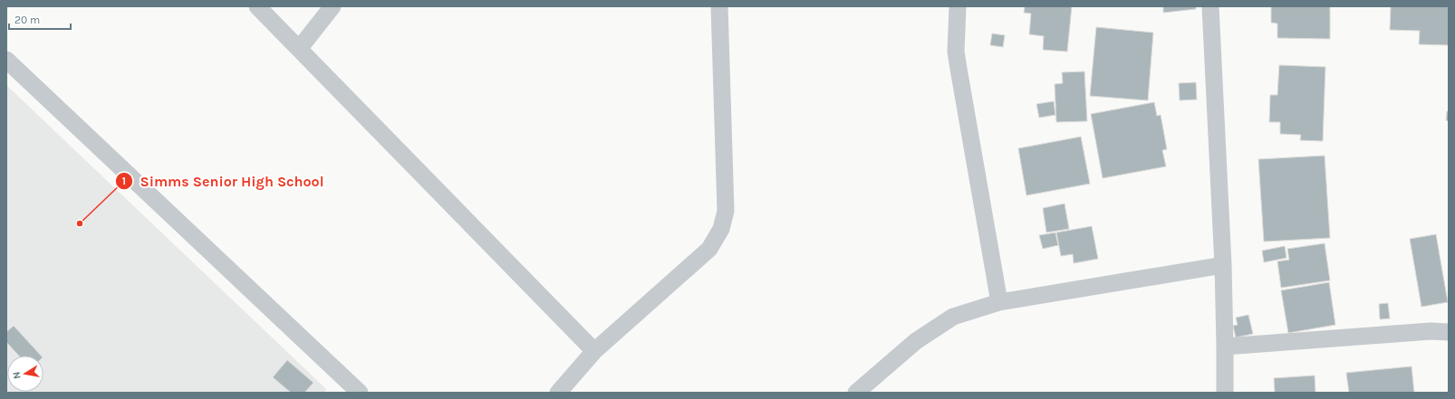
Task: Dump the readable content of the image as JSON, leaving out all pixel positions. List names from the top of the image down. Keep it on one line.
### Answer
{"places":["Simms Senior High School"],"scale_bar":"20 m","north":"left"}
